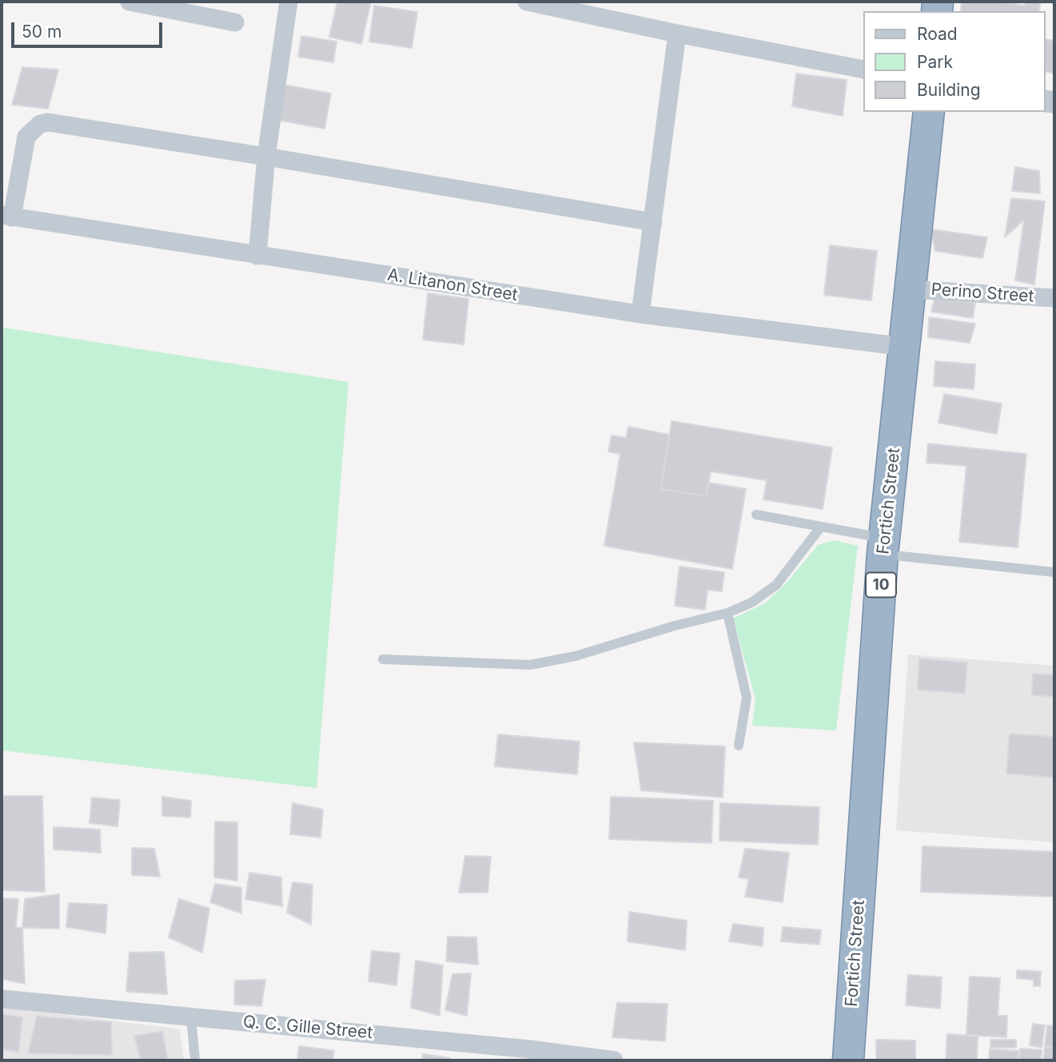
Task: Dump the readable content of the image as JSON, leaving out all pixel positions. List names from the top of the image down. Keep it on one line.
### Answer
{"streets":{"highway":["Fortich Street","10"],"street":["A. Litanon Street","Perino Street","Q. C. Gille Street"]},"crossings":[["A. Litanon Street","Fortich Street"],["Perino Street","Fortich Street"]],"legend":["Road","Park","Building"],"scale_bar":"50 m"}
